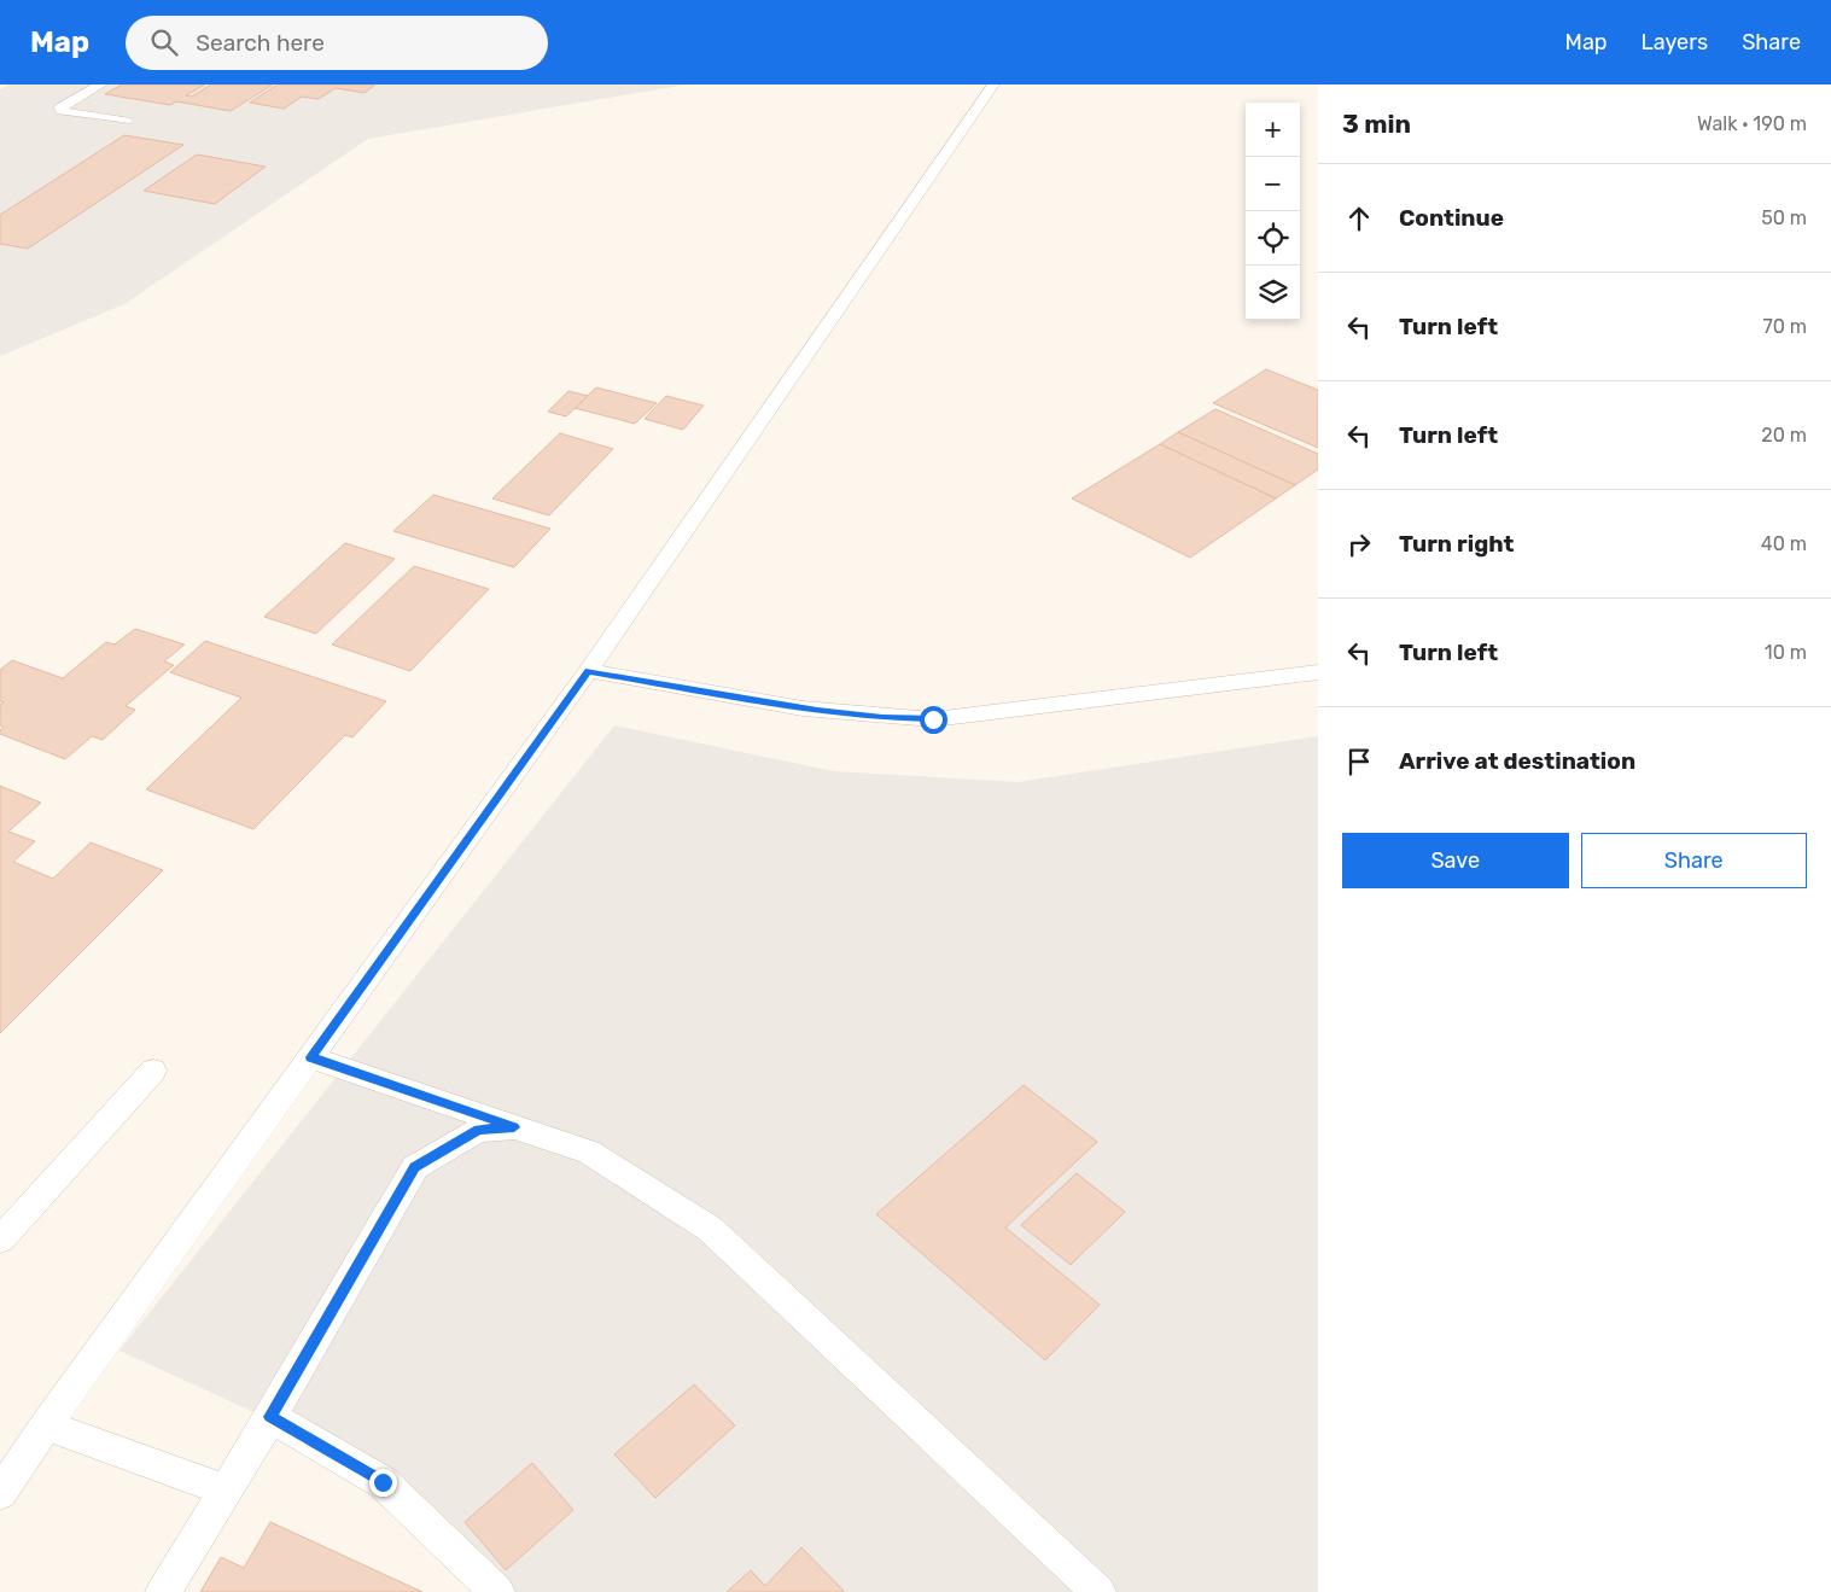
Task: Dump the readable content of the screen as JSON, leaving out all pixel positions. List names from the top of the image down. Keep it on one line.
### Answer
{"page":{"header":"Map","search":"Search here","nav":["Map","Layers","Share"],"heading":["3 min","Walk · 190 m"],"map_buttons":["+","−"],"list":[["Continue","50 m"],["Turn left","70 m"],["Turn left","20 m"],["Turn right","40 m"],["Turn left","10 m"],"Arrive at destination"],"buttons":["Save","Share"]}}
